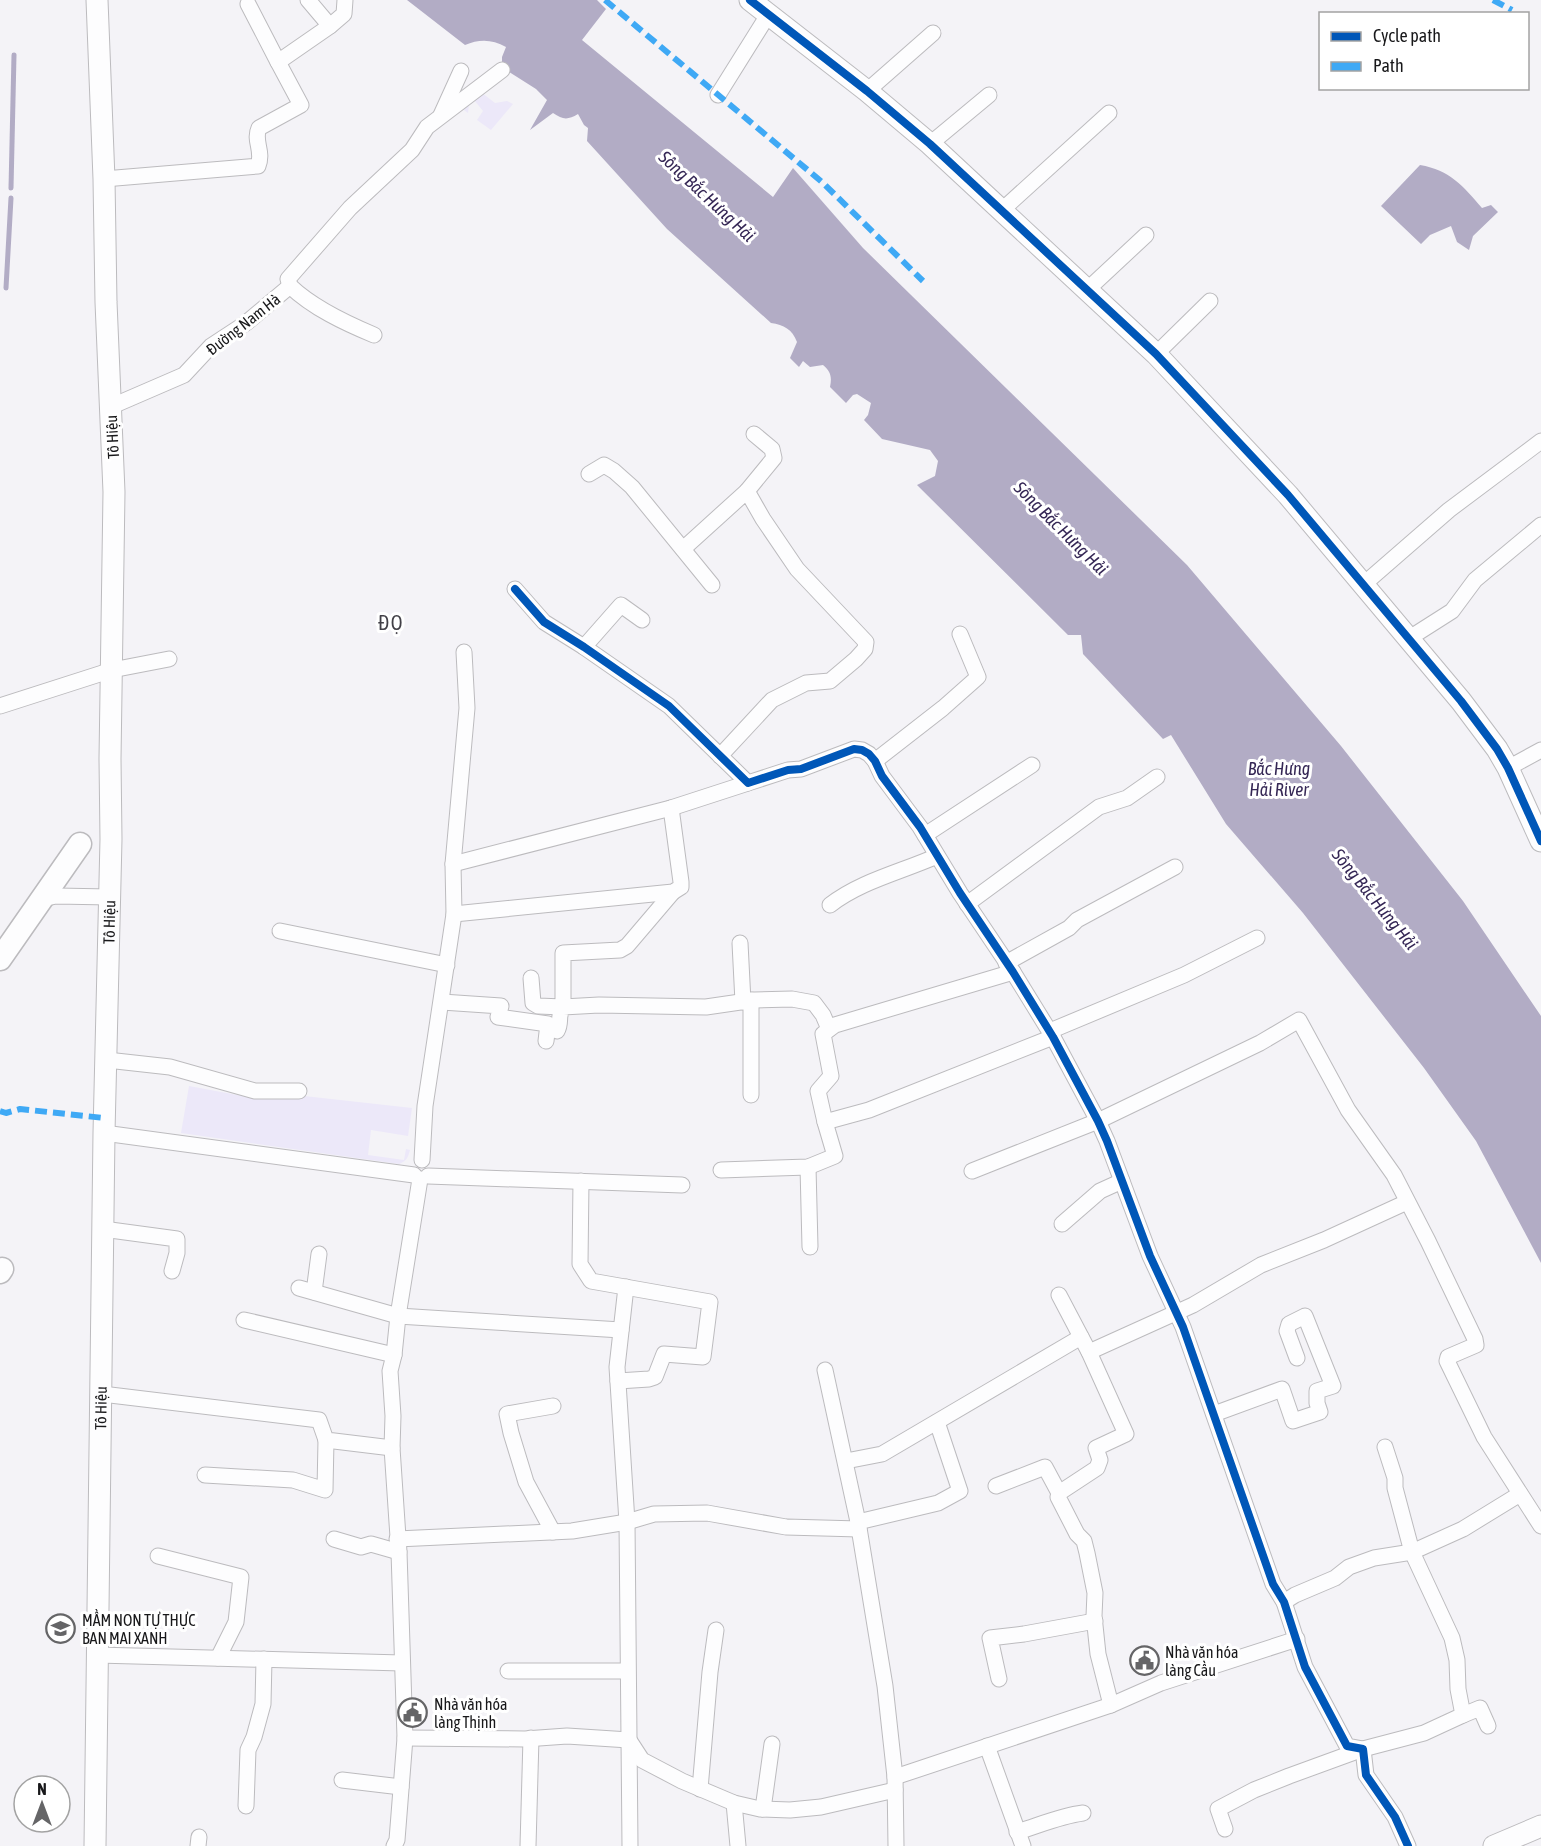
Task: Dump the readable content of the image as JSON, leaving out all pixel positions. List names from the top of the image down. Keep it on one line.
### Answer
{"streets":{"main road":["Tô Hiệu"],"street":["Đường Nam Hà"]},"crossings":[["Đường Nam Hà","Tô Hiệu"]],"districts":["ĐỌ"],"water":["Sông Bắc Hưng Hải","Bắc Hưng Hải River"],"places":{"school or university":["MẦM NON TỰ THỰC BAN MAI XANH"],"public building":["Nhà văn hóa làng Cầu","Nhà văn hóa làng Thịnh"]},"legend":["Cycle path","Path"],"north":"top"}
